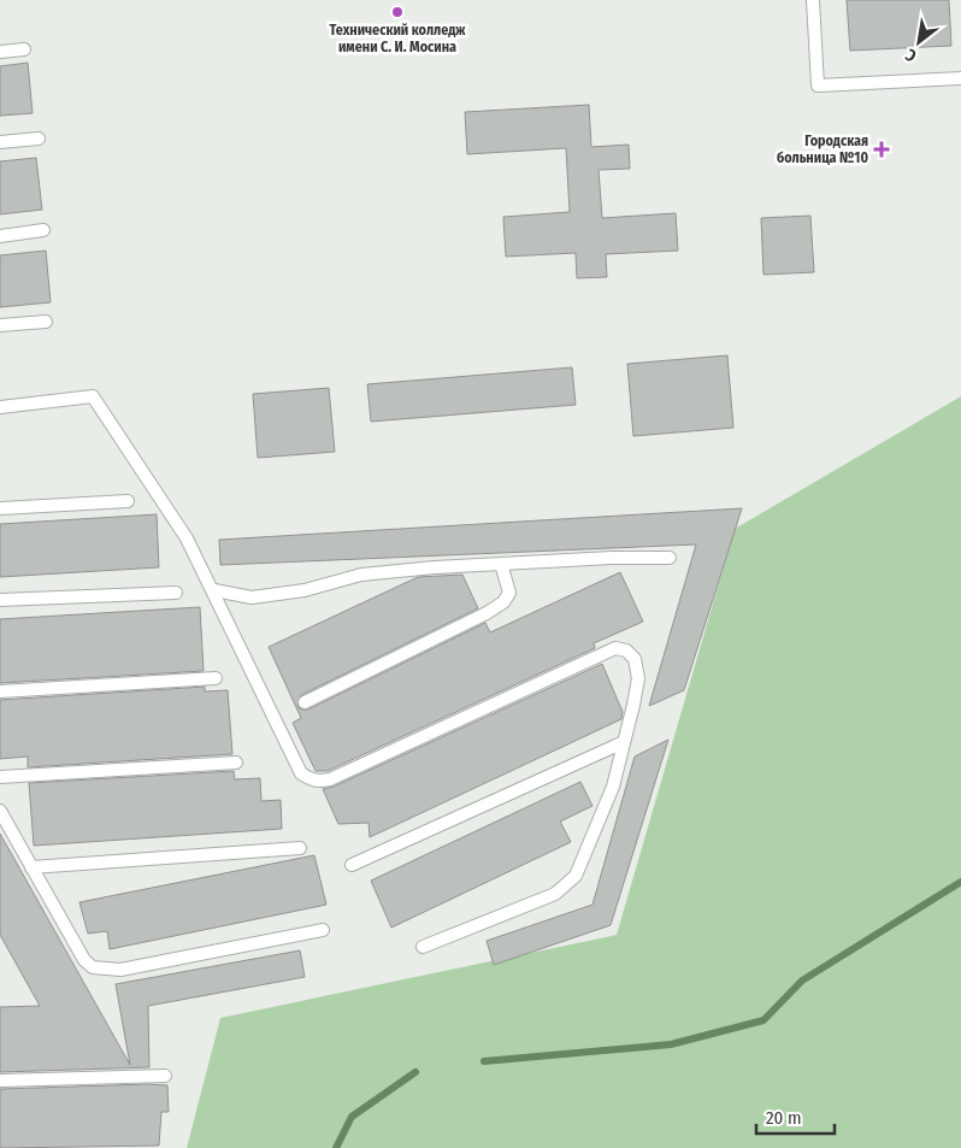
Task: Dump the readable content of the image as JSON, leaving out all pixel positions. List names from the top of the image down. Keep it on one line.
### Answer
{"places":{"other":["Технический колледж имени С. И. Мосина"],"health":["Городская больница №10"]},"scale_bar":"20 m","north":"bottom left"}
